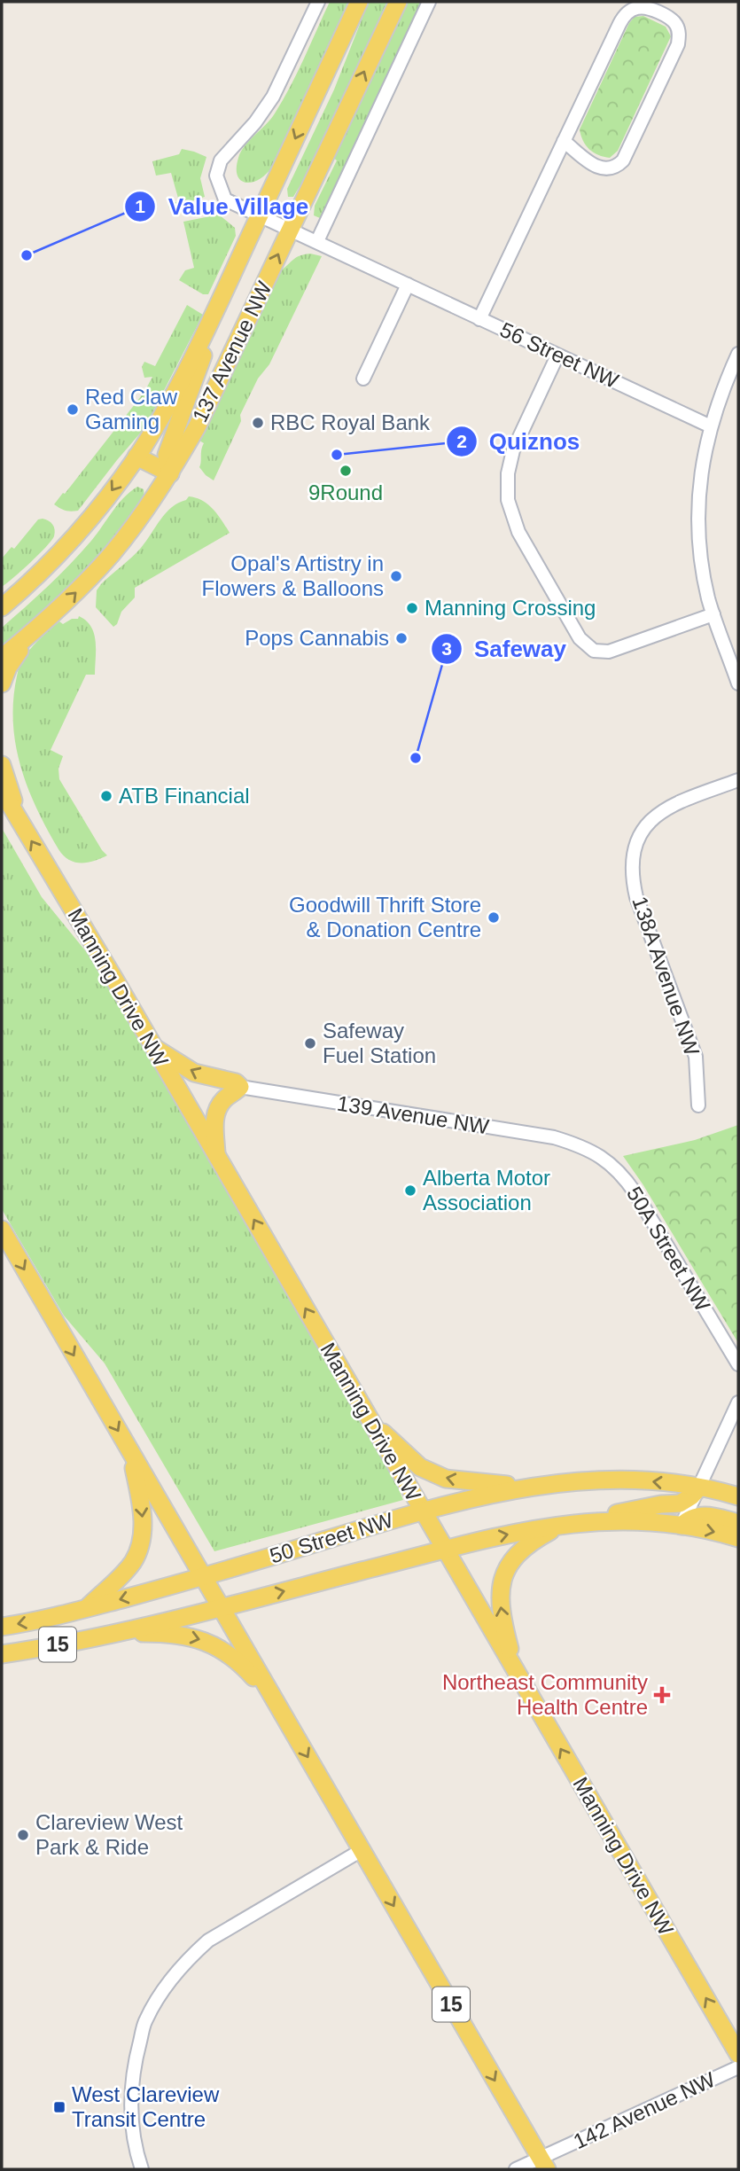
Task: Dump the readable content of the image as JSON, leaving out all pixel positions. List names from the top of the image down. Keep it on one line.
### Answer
{"streets":{"main road":["137 Avenue NW","Manning Drive NW","50 Street NW","15"],"street":["56 Street NW","138A Avenue NW","139 Avenue NW","50A Street NW","142 Avenue NW"]},"crossings":[["137 Avenue NW","56 Street NW"],["Manning Drive NW","50 Street NW"],["139 Avenue NW","50A Street NW"],["15","142 Avenue NW"]],"one_way":["Manning Drive NW"],"places":{"other":["Value Village","Red Claw Gaming","RBC Royal Bank","Quiznos","9Round","Opal's Artistry in Flowers & Balloons","Manning Crossing","Pops Cannabis","Safeway","ATB Financial","Goodwill Thrift Store & Donation Centre","Safeway Fuel Station","Alberta Motor Association","Clareview West Park & Ride"],"health":["Northeast Community Health Centre"],"transit":["West Clareview Transit Centre"]}}
